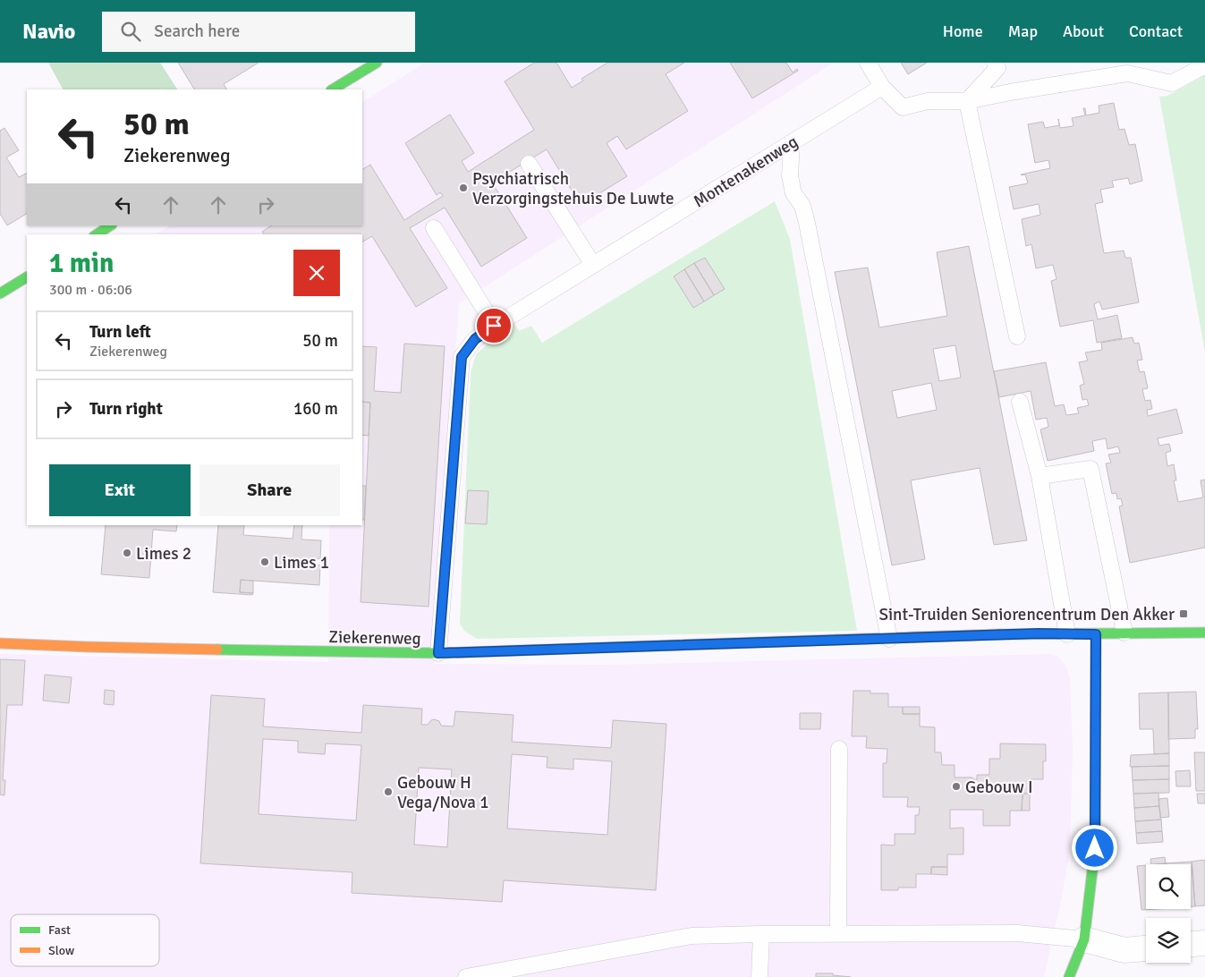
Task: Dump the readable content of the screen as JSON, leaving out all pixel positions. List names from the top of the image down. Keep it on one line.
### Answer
{"streets":{"street":["Ziekerenweg"],"lane":["Montenakenweg"]},"crossings":[["Montenakenweg","Ziekerenweg"]],"places":{"other":["Psychiatrisch Verzorgingstehuis De Luwte","Limes 2","Limes 1","Gebouw I","Gebouw H Vega/Nova 1"],"transit":["Sint-Truiden Seniorencentrum Den Akker"]},"legend":["Fast","Slow"],"page":{"header":"Navio","search":"Search here","nav":["Home","Map","About","Contact"],"turn":["50 m","Ziekerenweg"],"heading":["1 min","300 m · 06:06"],"list":[{"name":"Turn left","note":"Ziekerenweg","value":"50 m"},{"name":"Turn right","value":"160 m"}],"buttons":["Exit","Share"]}}
